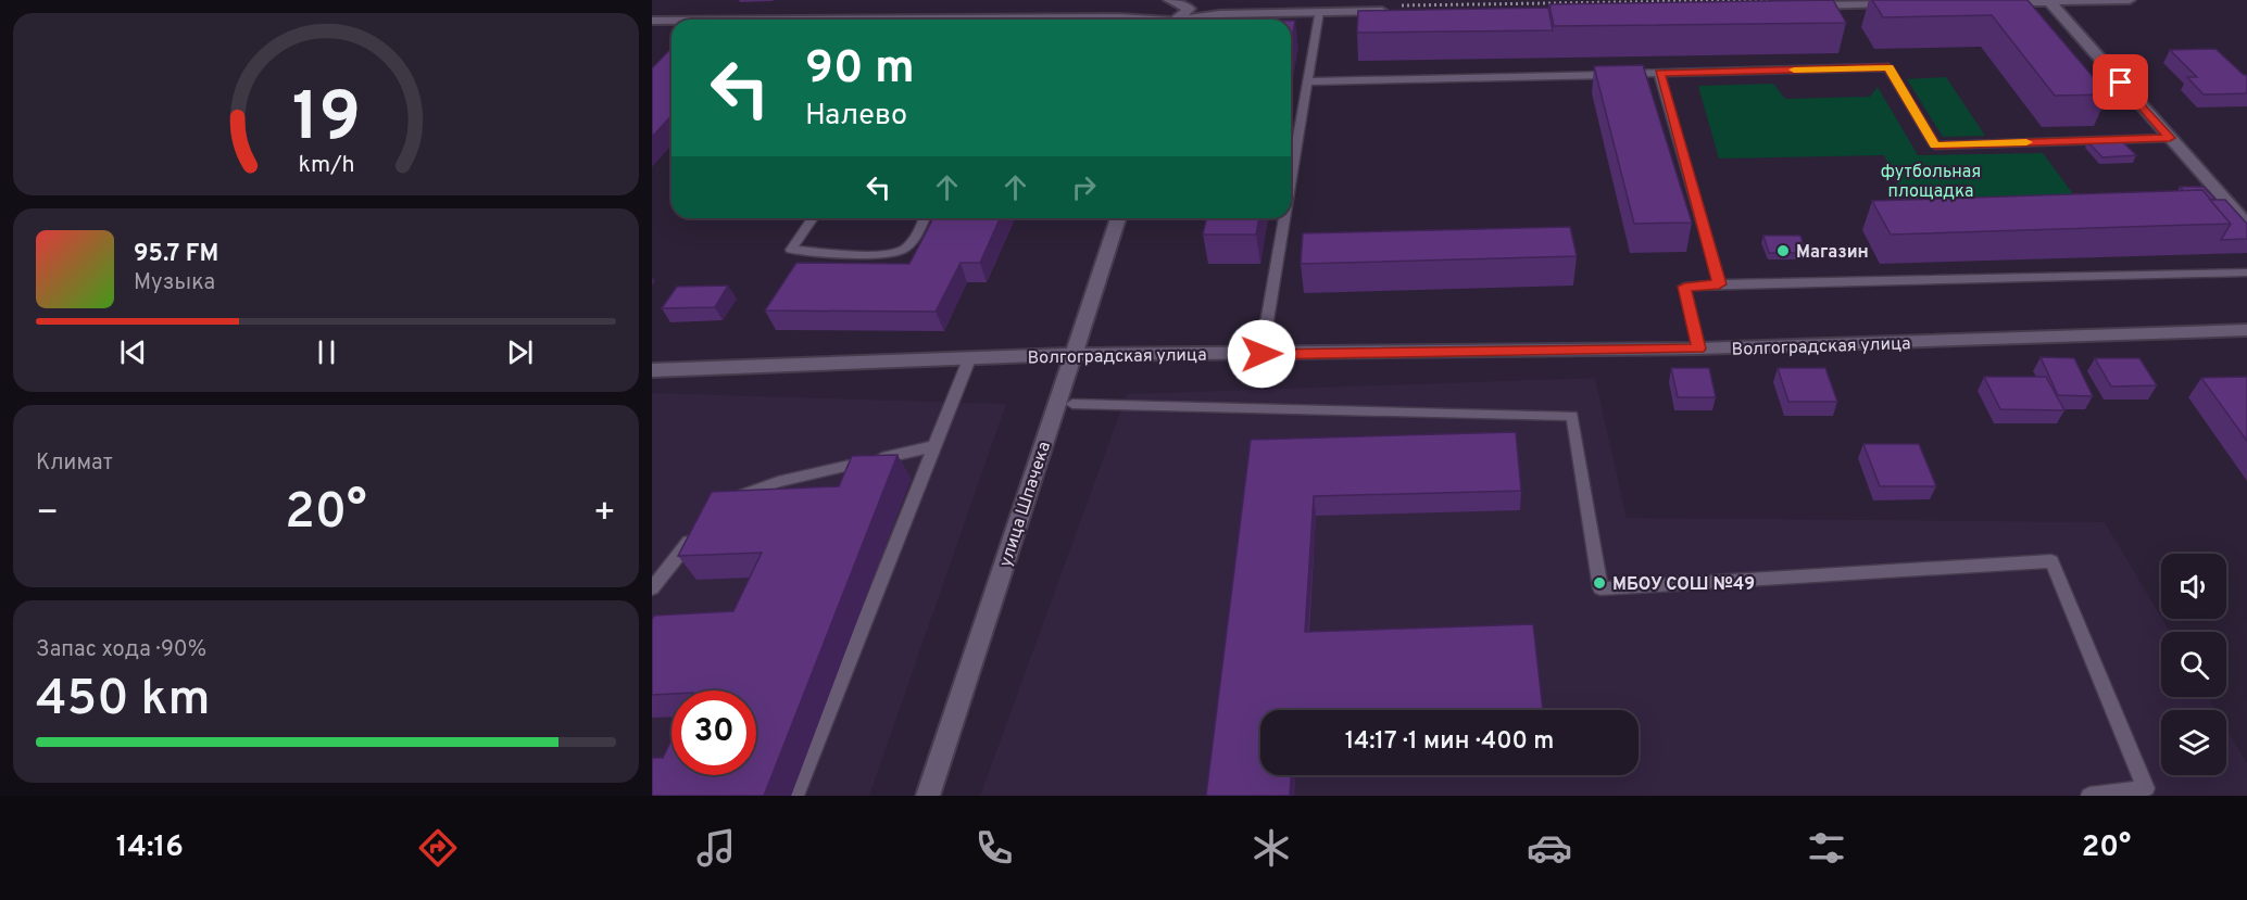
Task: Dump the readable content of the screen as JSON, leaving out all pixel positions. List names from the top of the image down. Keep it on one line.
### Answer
{"streets":{"street":["Волгоградская улица","улица Шпачека"]},"crossings":[["Волгоградская улица","улица Шпачека"]],"parks":["футбольная площадка"],"places":["Магазин","МБОУ СОШ №49"],"page":{"turn":["90 m","Налево"],"song":["95.7 FM","Музыка"],"tile":["Климат",["Запас хода · 90%","450 km"]],"heat":["−","20°","+"],"limit":"30","trip":"14:17 · 1 мин · 400 m","tabs":["14:16","20°"],"gauge":["19","km/h"]}}
